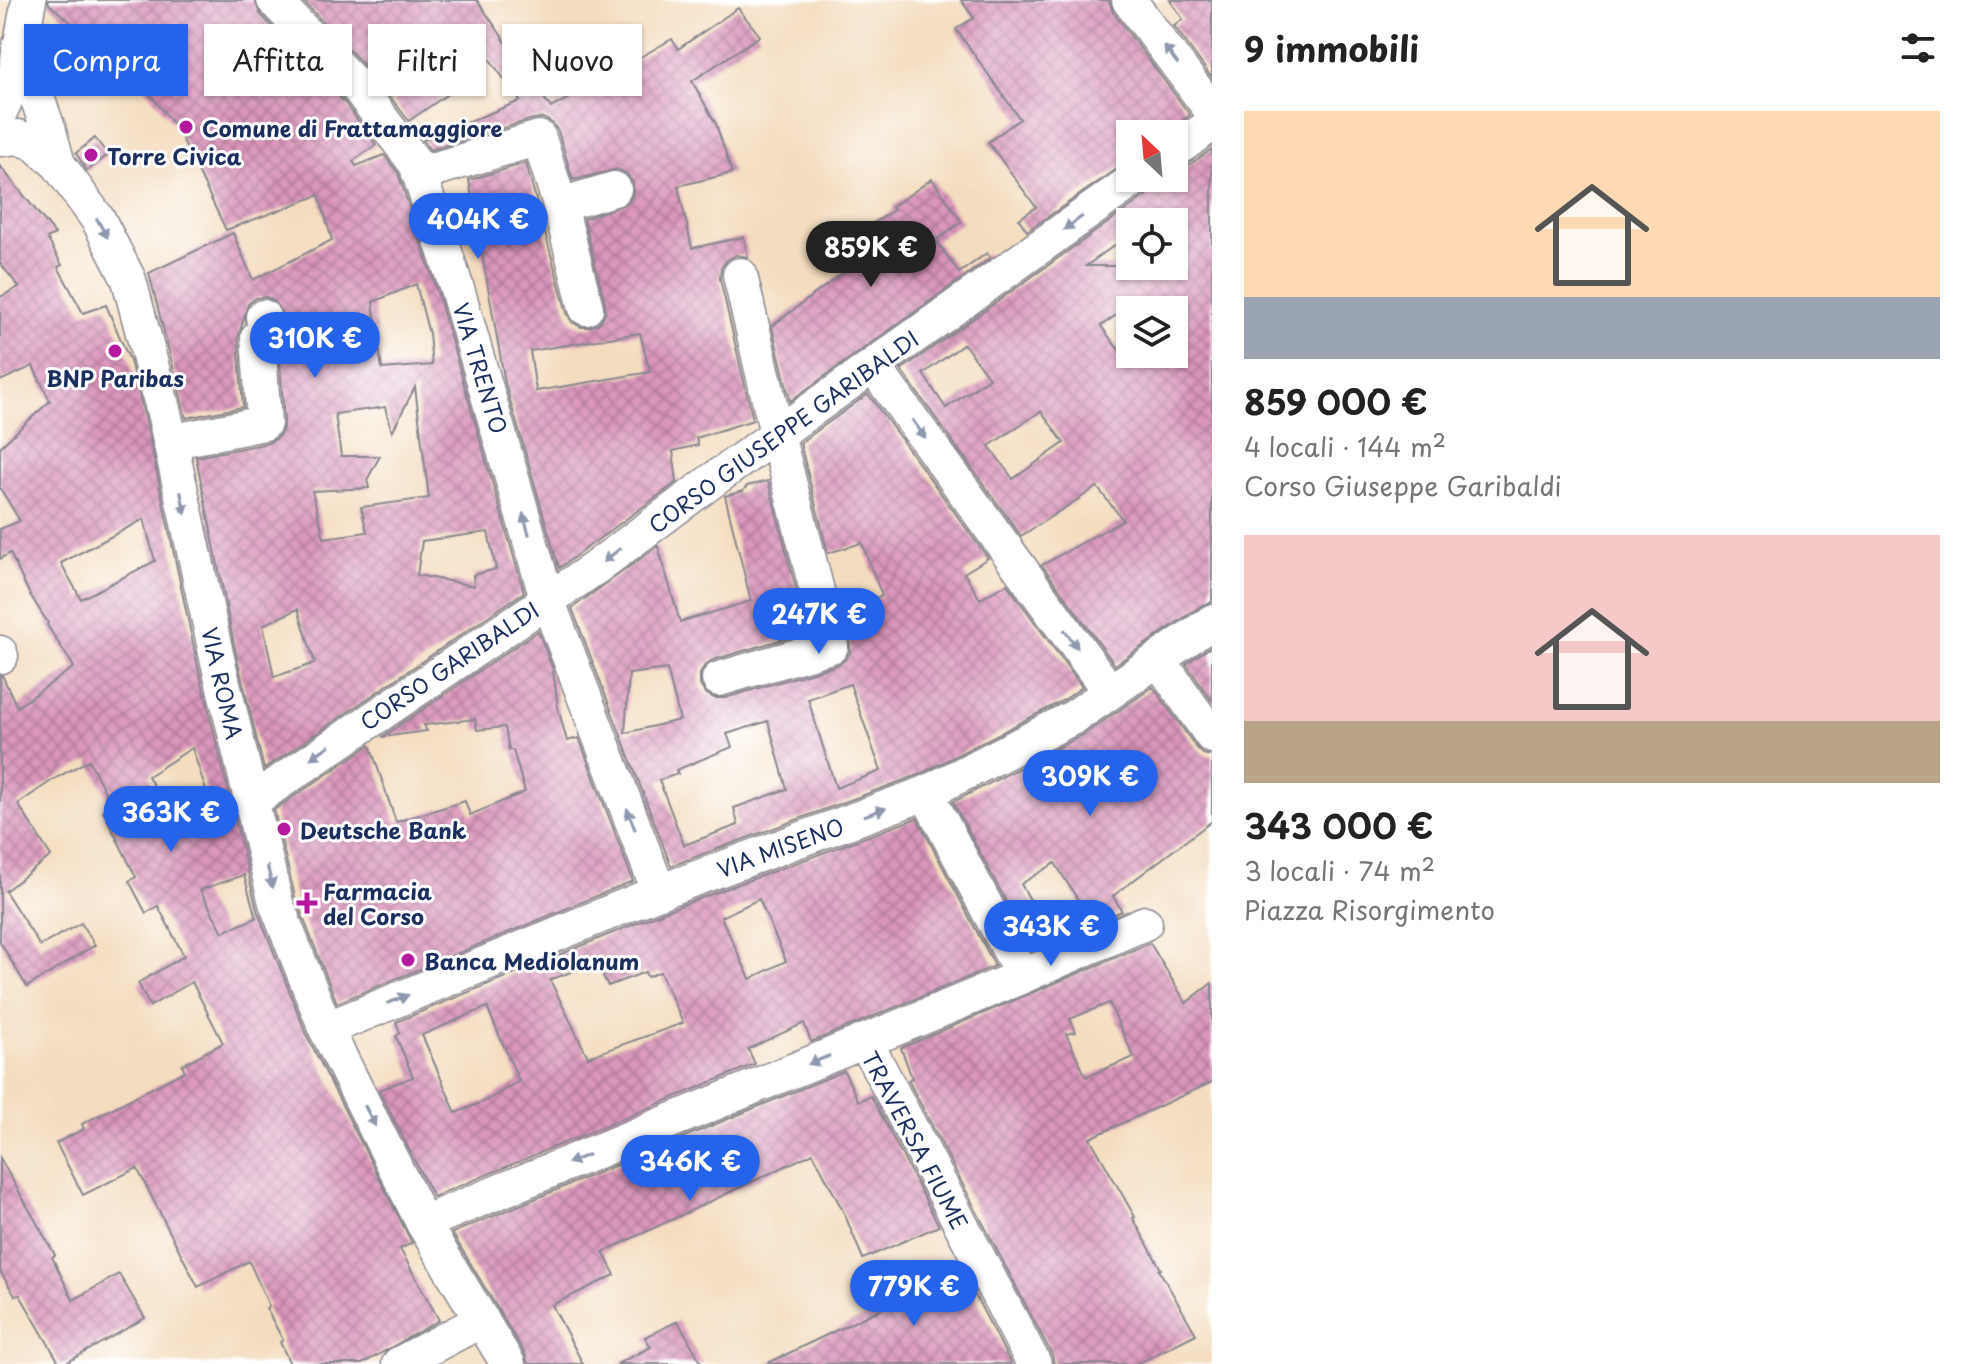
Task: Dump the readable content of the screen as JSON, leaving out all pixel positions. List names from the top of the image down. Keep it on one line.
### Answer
{"streets":{"street":["VIA TRENTO","CORSO GIUSEPPE GARIBALDI","CORSO GARIBALDI","VIA ROMA","VIA MISENO","TRAVERSA FIUME"]},"crossings":[["VIA TRENTO","CORSO GIUSEPPE GARIBALDI"],["VIA TRENTO","CORSO GARIBALDI"],["CORSO GIUSEPPE GARIBALDI","CORSO GARIBALDI"],["CORSO GARIBALDI","VIA ROMA"],["CORSO GARIBALDI","VIA MISENO"],["VIA ROMA","VIA MISENO"],["VIA ROMA","TRAVERSA FIUME"]],"one_way":["CORSO GIUSEPPE GARIBALDI","VIA ROMA","VIA MISENO","TRAVERSA FIUME"],"places":{"other":["Comune di Frattamaggiore","Torre Civica","BNP Paribas","Deutsche Bank","Banca Mediolanum"],"health":["Farmacia del Corso"]},"north":"top left","page":{"heading":"9 immobili","chip":["Compra","Affitta","Filtri","Nuovo"],"list":[{"name":"859 000 €","note":"4 locali · 144 m² · Corso Giuseppe Garibaldi"},{"name":"343 000 €","note":"3 locali · 74 m² · Piazza Risorgimento"}],"price":["404K €","859K €","310K €","247K €","309K €","363K €","343K €","346K €","779K €"]}}
